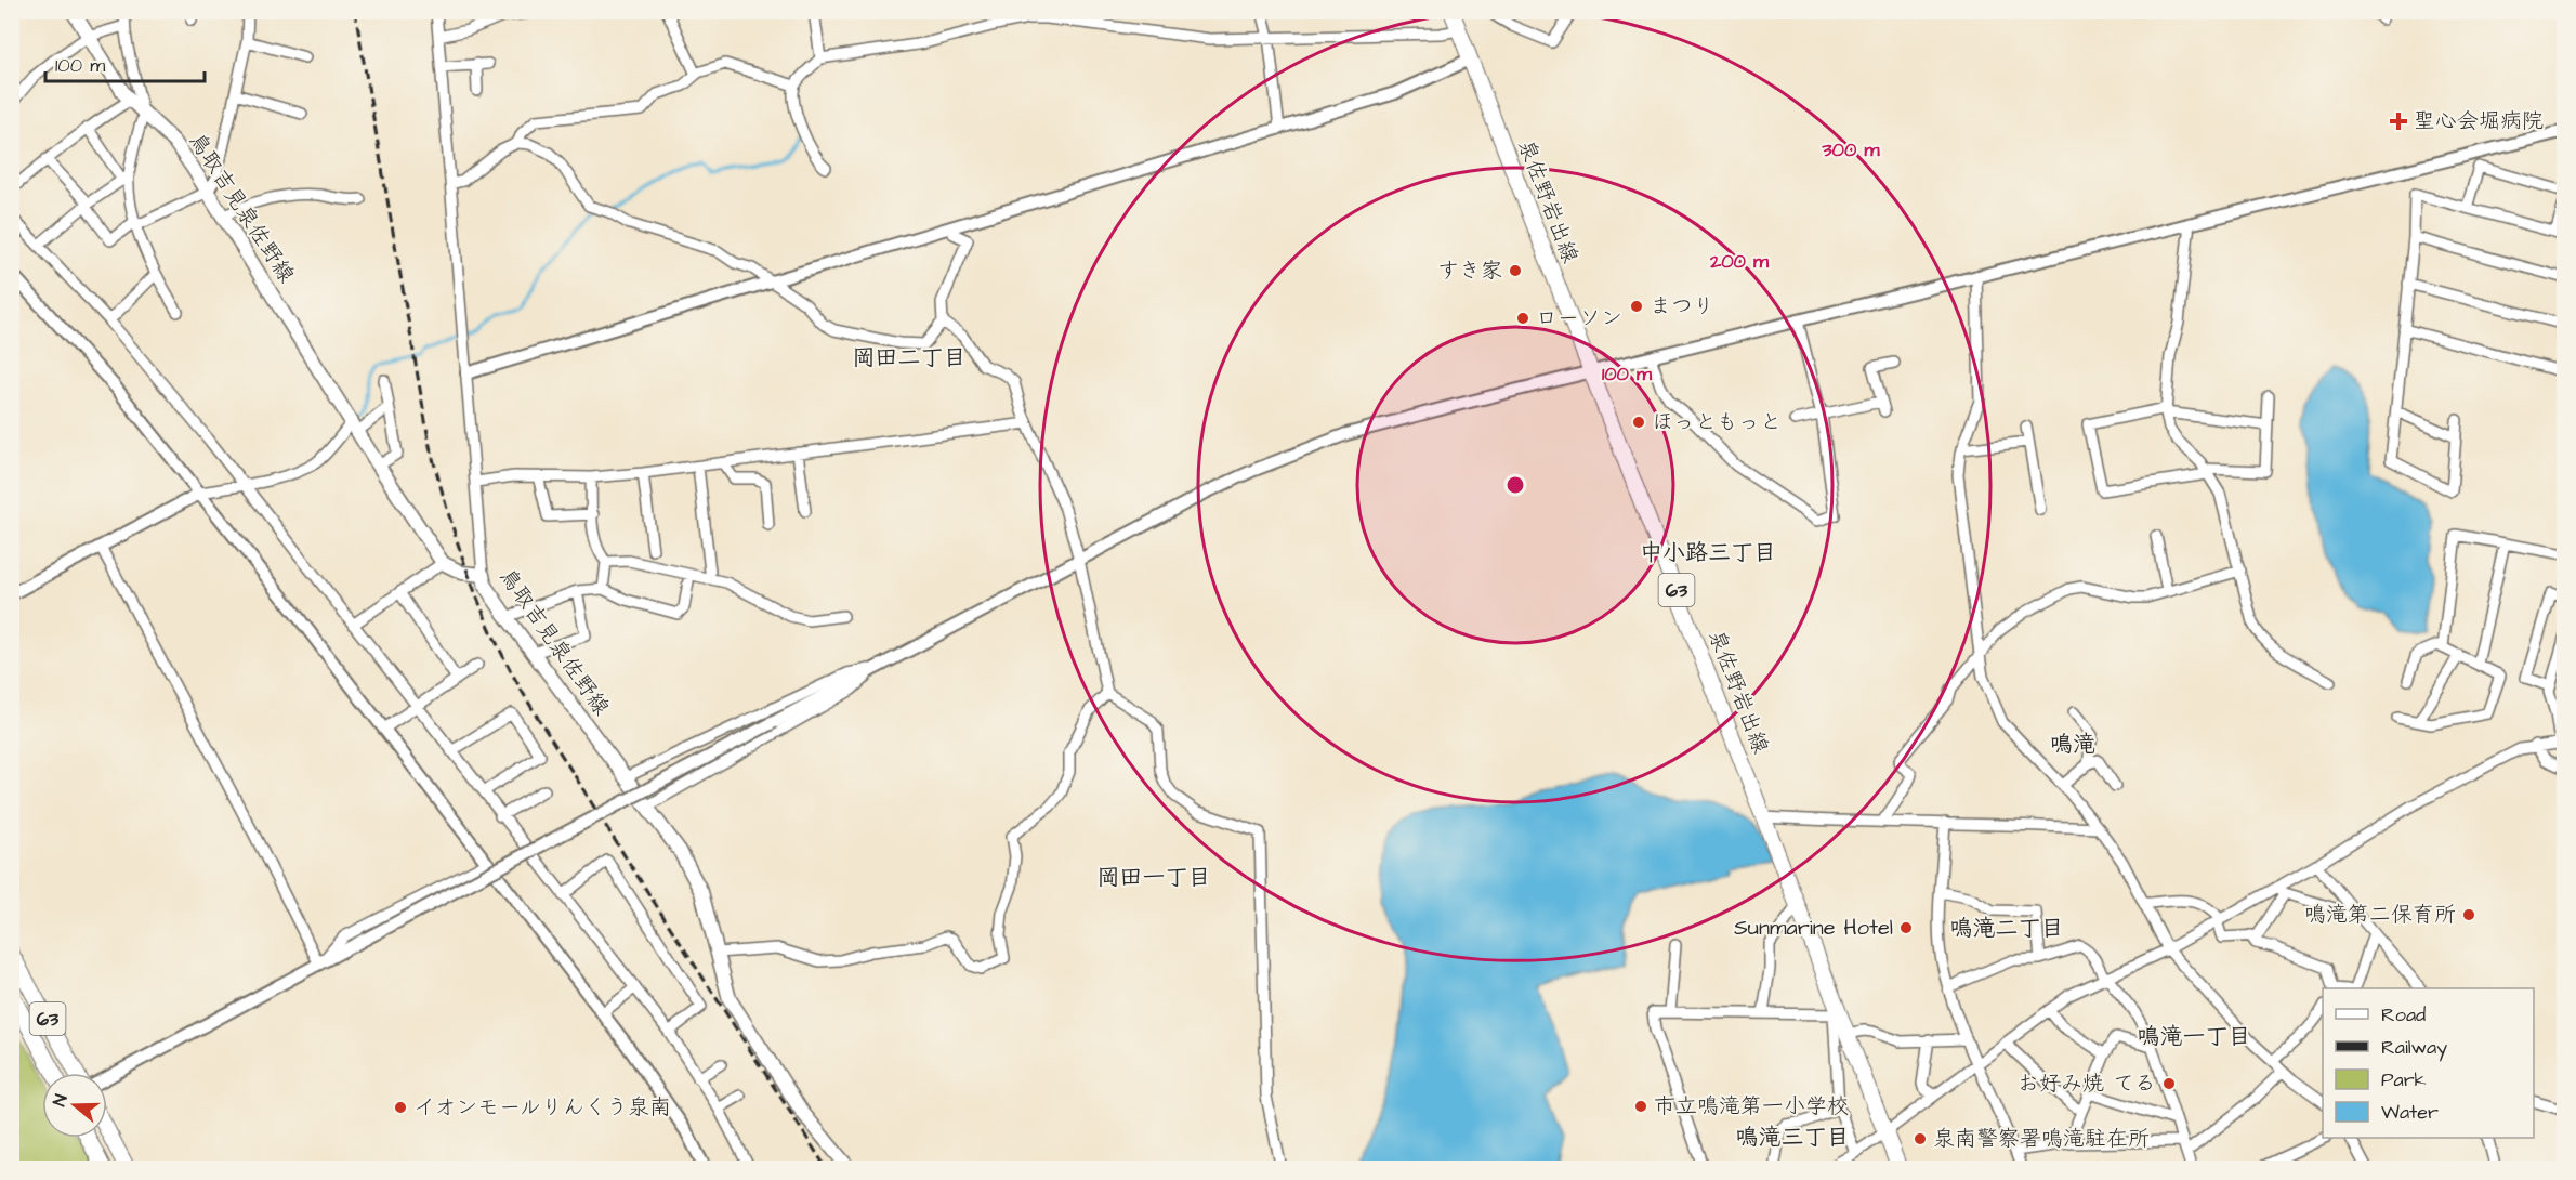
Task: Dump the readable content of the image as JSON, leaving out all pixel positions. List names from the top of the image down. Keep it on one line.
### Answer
{"streets":{"main road":["泉佐野岩出線","鳥取吉見泉佐野線","63"]},"districts":["岡田二丁目","中小路三丁目","鳴滝","岡田一丁目","鳴滝二丁目","鳴滝一丁目","鳴滝三丁目"],"places":{"health":["聖心会堀病院"],"other":["すき家","まつり","ローソン","ほっともっと","鳴滝第二保育所","Sunmarine Hotel","お好み焼 てる","市立鳴滝第一小学校","イオンモールりんくう泉南","泉南警察署鳴滝駐在所"]},"legend":["Road","Railway","Park","Water"],"scale_bar":"100 m","north":"left","rings":["300 m","200 m","100 m"]}
